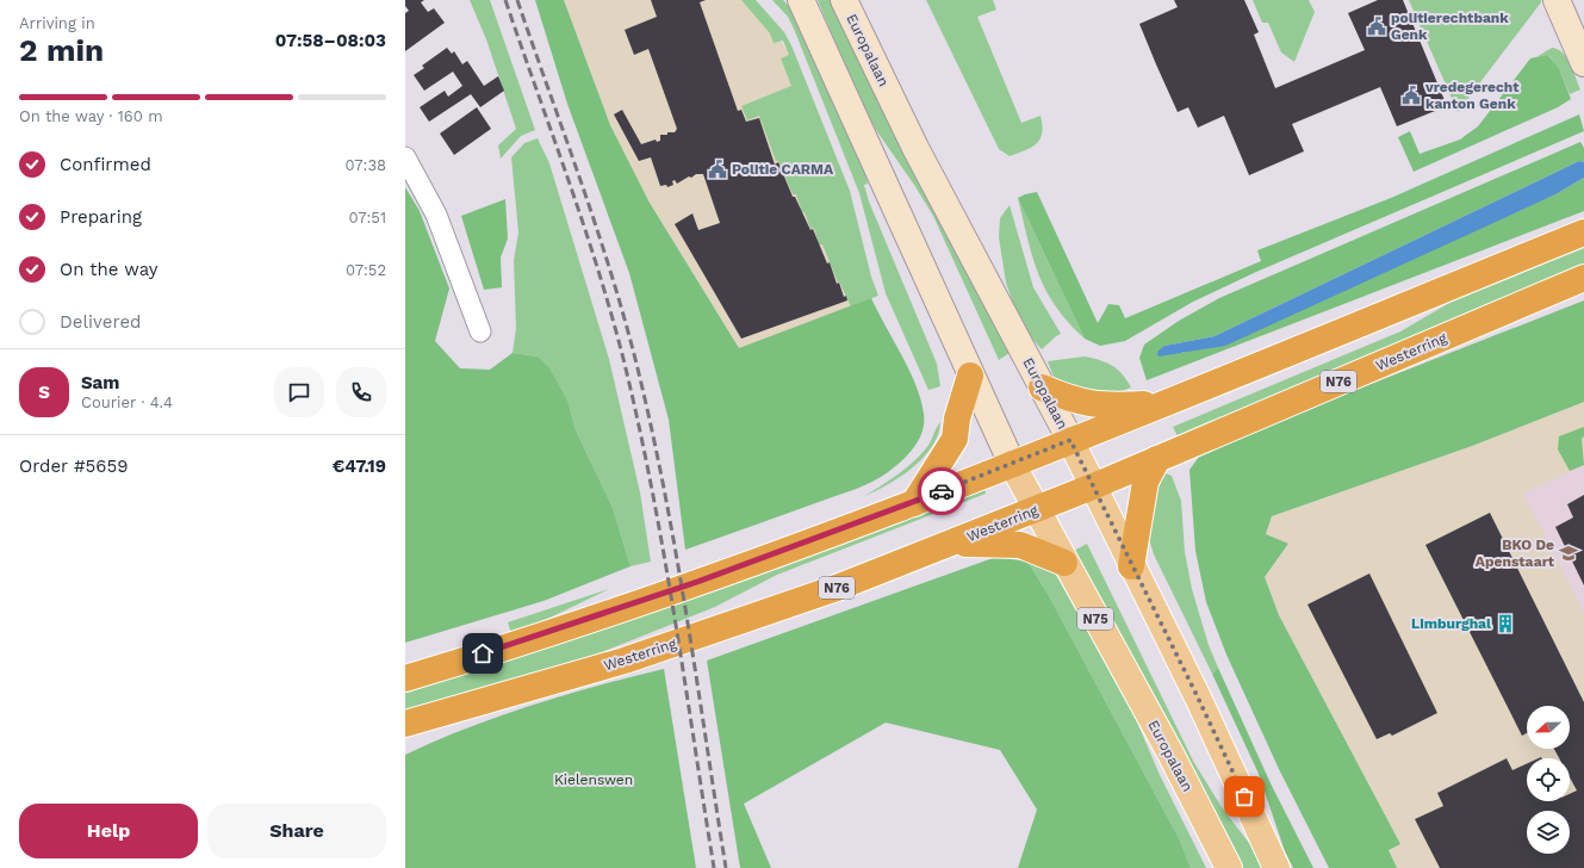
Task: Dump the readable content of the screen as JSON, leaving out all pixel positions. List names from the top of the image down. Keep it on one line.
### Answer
{"streets":{"highway":["Westerring","N76"],"main road":["Europalaan","N75"]},"crossings":[["Europalaan","Westerring"]],"parks":["Kielenswen"],"places":{"public building":["politierechtbank Genk","vredegerecht kanton Genk","Politie CARMA"],"school or university":["BKO De Apenstaart"],"building":["Limburghal"]},"north":"left","page":{"heading":["2 min","Arriving in","07:58–08:03"],"panel":["Sam","Courier · 4.4","Order #5659","€47.19"],"bar":"On the way · 160 m","list":[["Confirmed","07:38"],["Preparing","07:51"],["On the way","07:52"],"Delivered"],"round":"S","buttons":["Help","Share"]}}
